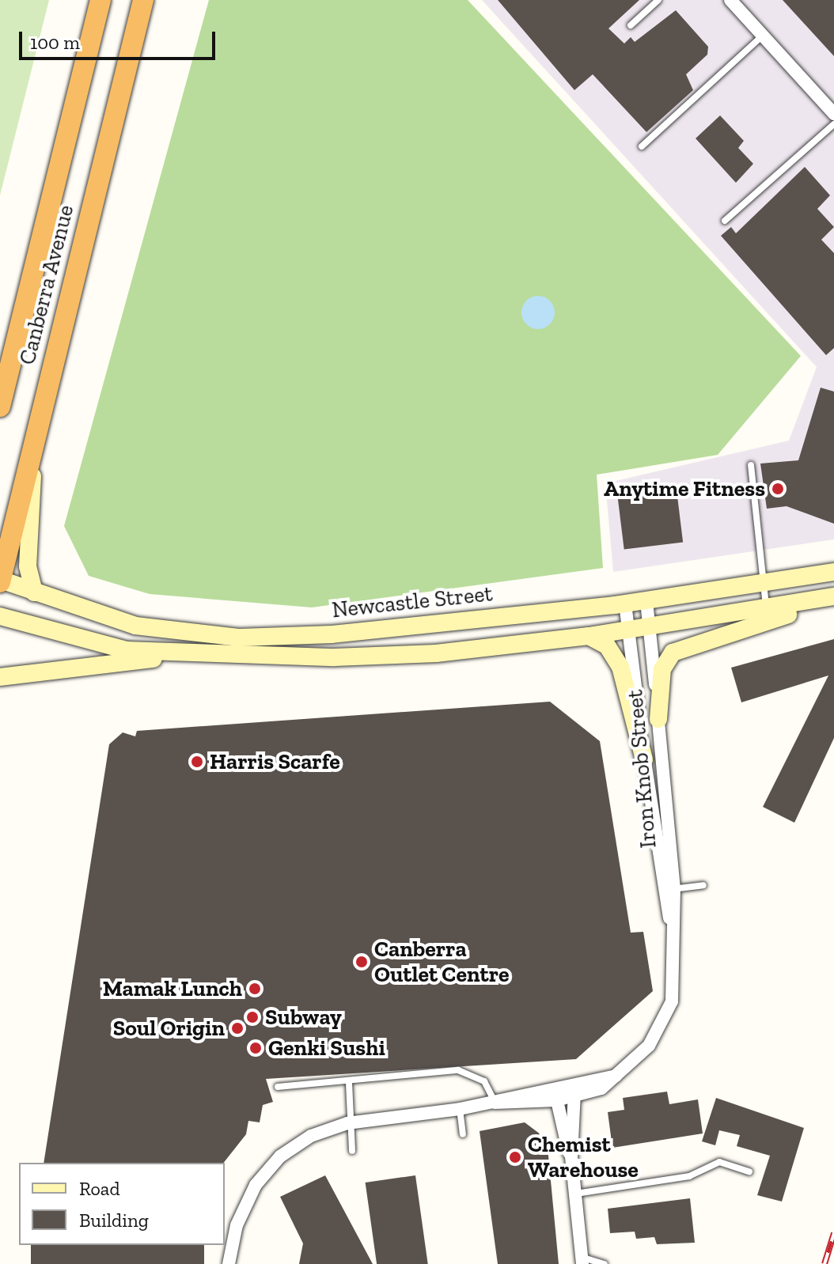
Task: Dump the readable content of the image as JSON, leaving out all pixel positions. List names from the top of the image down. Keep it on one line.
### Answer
{"streets":{"highway":["Canberra Avenue"],"main road":["Newcastle Street"],"street":["Iron Knob Street"]},"crossings":[["Canberra Avenue","Newcastle Street"],["Newcastle Street","Iron Knob Street"]],"places":["Anytime Fitness","Harris Scarfe","Canberra Outlet Centre","Mamak Lunch","Subway","Soul Origin","Genki Sushi","Chemist Warehouse"],"legend":["Road","Building"],"scale_bar":"100 m"}
